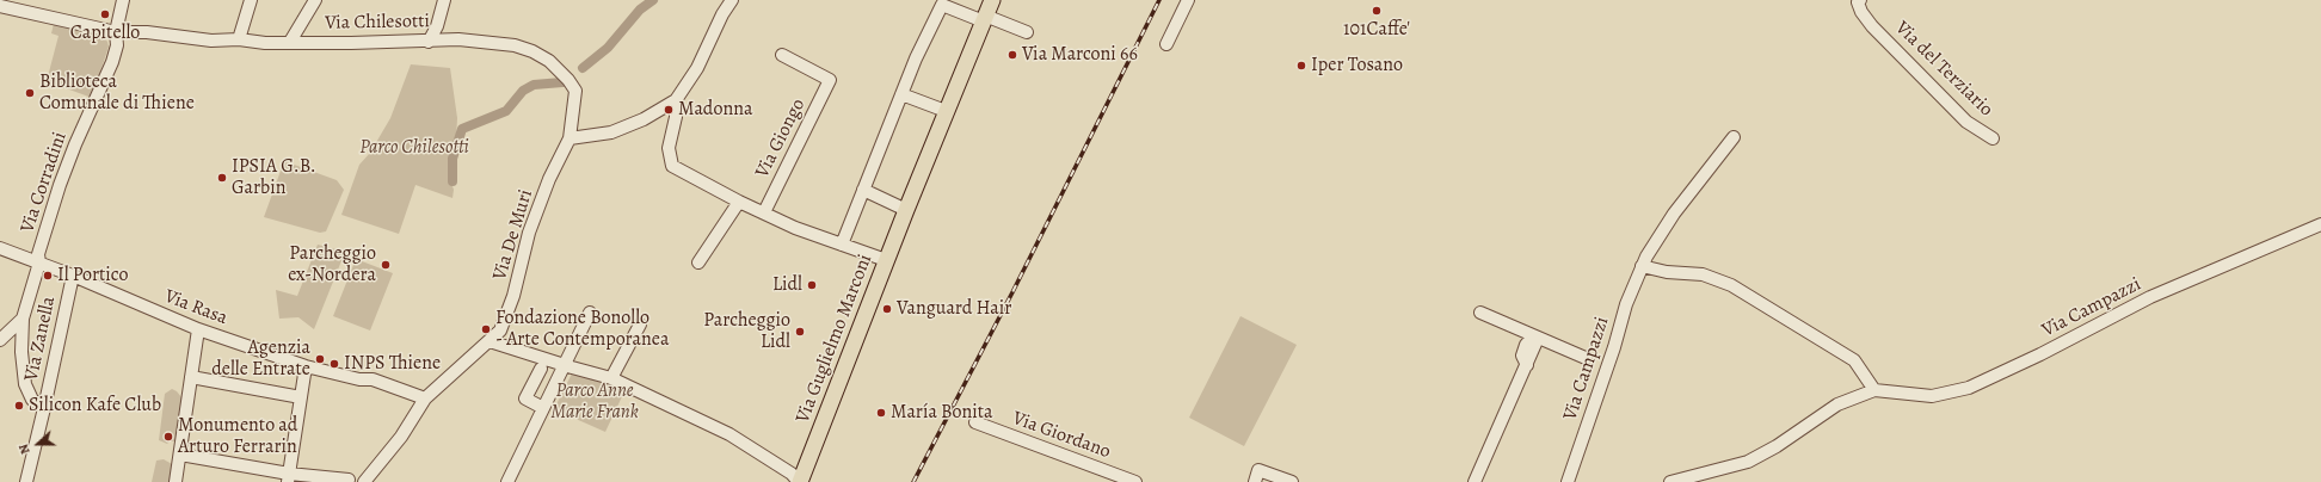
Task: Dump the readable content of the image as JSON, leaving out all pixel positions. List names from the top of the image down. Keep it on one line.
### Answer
{"streets":{"main road":["Via Guglielmo Marconi"],"street":["Via Chilesotti","Via del Terziario","Via Giongo","Via Corradini","Via De Muri","Via Rasa","Via Campazzi","Via Zanella","Via Giordano"]},"crossings":[["Via Chilesotti","Via Corradini"],["Via Chilesotti","Via De Muri"],["Via Corradini","Via Rasa"],["Via Corradini","Via Zanella"],["Via De Muri","Via Rasa"],["Via Rasa","Via Zanella"]],"parks":["Parco Chilesotti","Parco Anne Marie Frank"],"places":["101Caffe'","Capitello","Via Marconi 66","Iper Tosano","Biblioteca Comunale di Thiene","Madonna","IPSIA G.B. Garbin","Parcheggio ex-Nordera","Il Portico","Lidl","Vanguard Hair","Fondazione Bonollo - Arte Contemporanea","Parcheggio Lidl","Agenzia delle Entrate","INPS Thiene","Silicon Kafe Club","María Bonita","Monumento ad Arturo Ferrarin"],"north":"left"}
